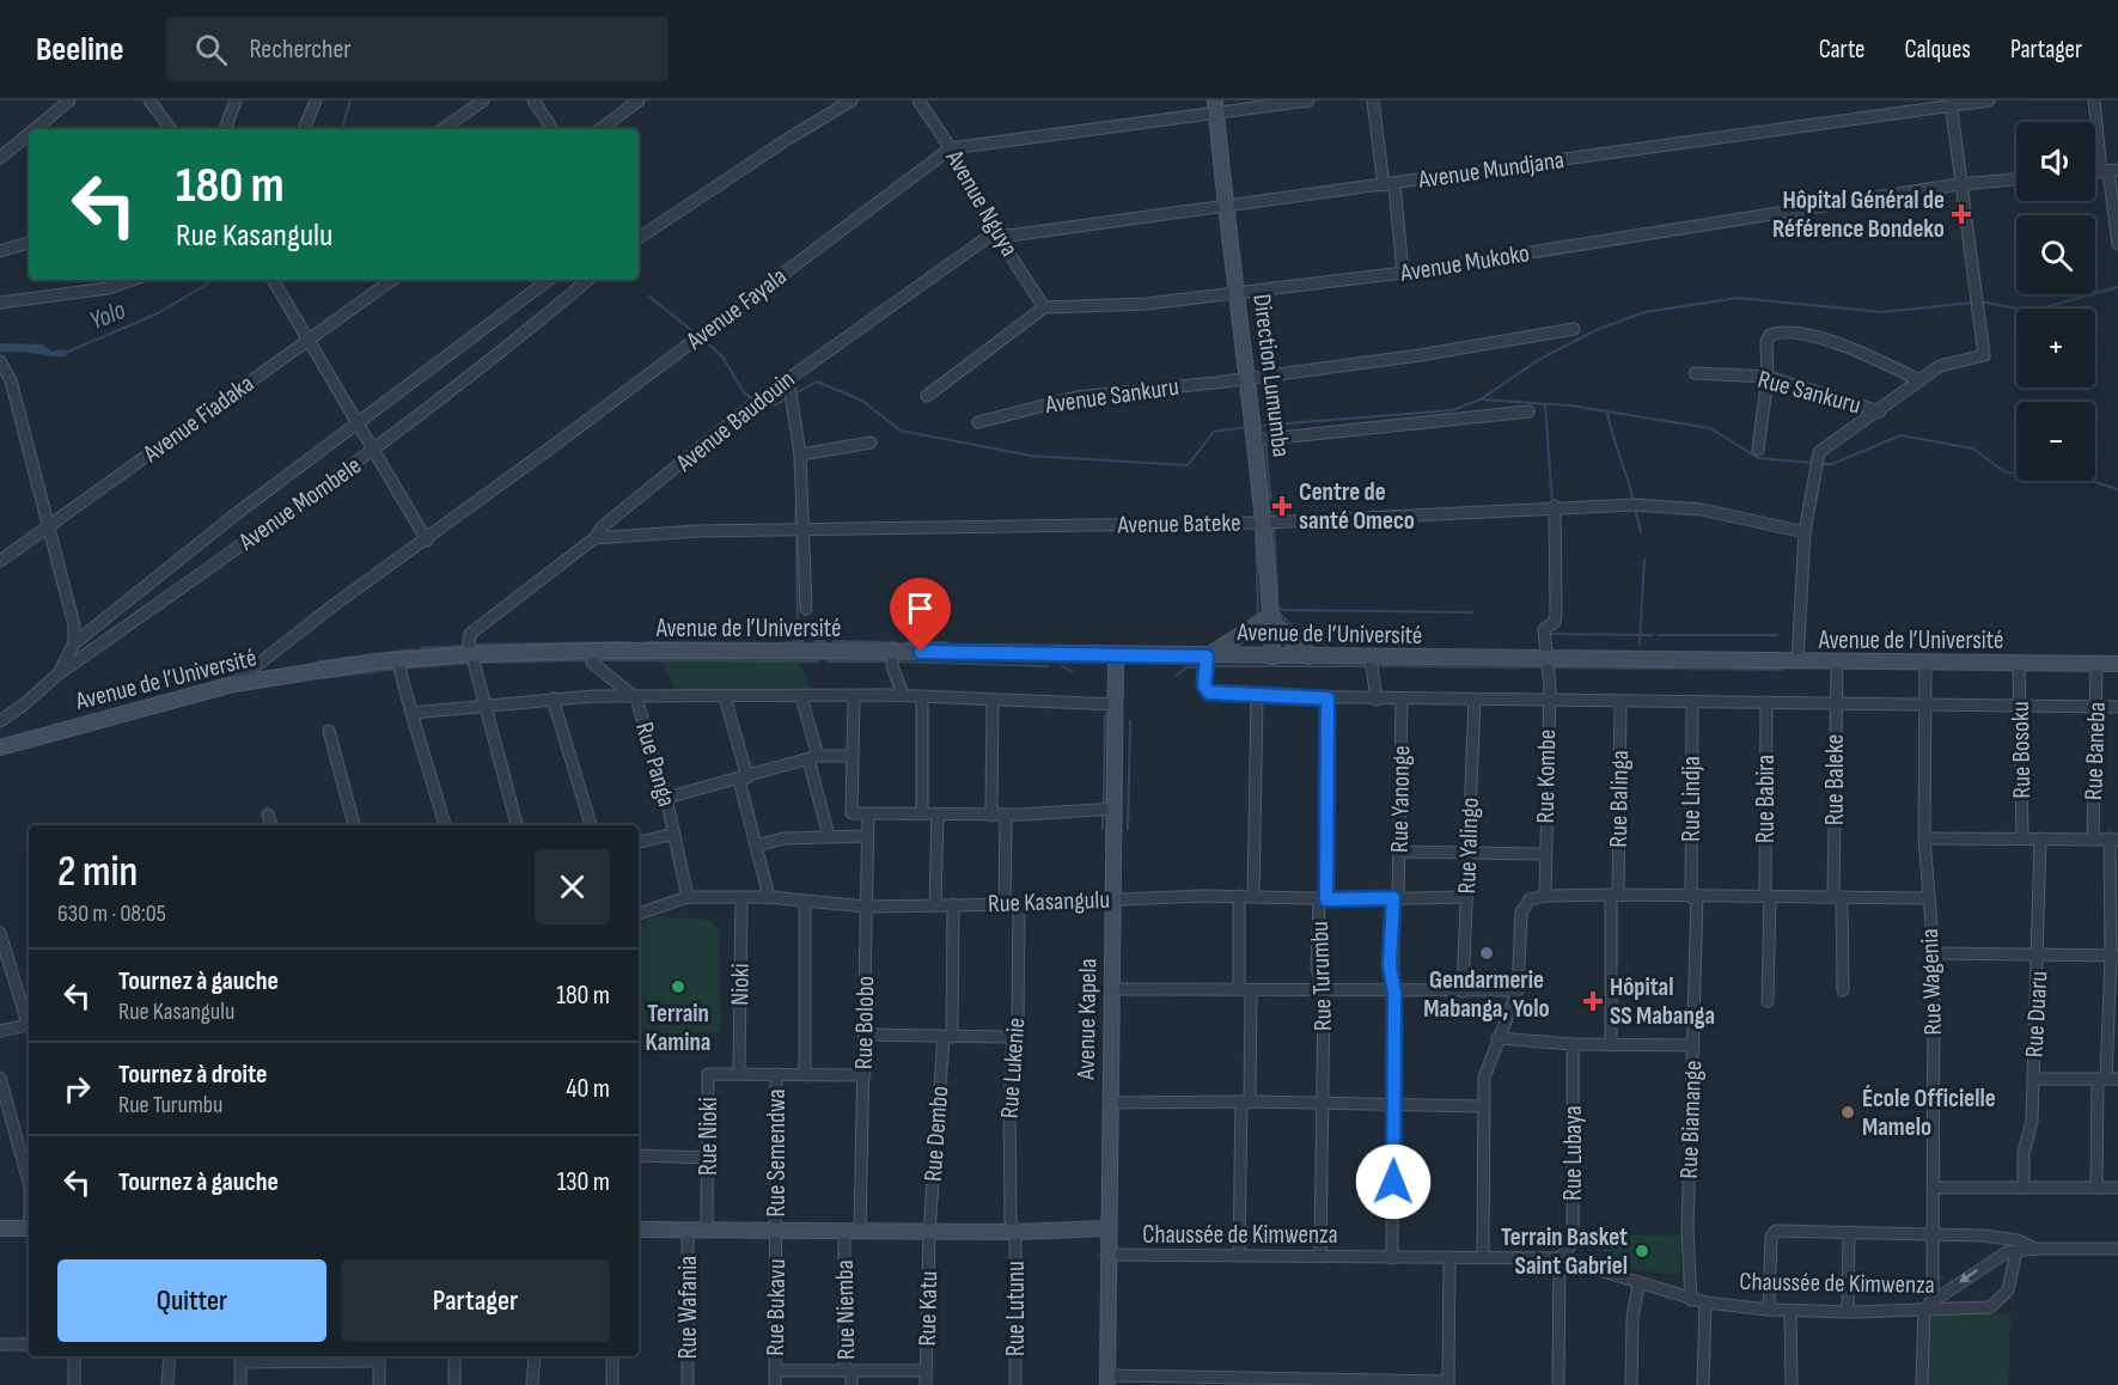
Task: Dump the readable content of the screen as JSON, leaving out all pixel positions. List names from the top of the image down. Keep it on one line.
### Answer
{"streets":{"main road":["Direction Lumumba","Avenue de l’Université","Avenue Kapela","Chaussée de Kimwenza"],"street":["Avenue Mundjana","Avenue Nguya","Avenue Mukoko","Avenue Fayala","Rue Sankuru","Avenue Sankuru","Avenue Fiadaka","Avenue Baudouin","Avenue Mombele","Avenue Bateke","Rue Bosoku","Rue Baneba","Rue Panga","Rue Kombe","Rue Baleke","Rue Yanonge","Rue Balinga","Rue Lindja","Rue Babira","Rue Yalingo","Rue Kasangulu","Rue Turumbu","Rue Wagenia","Nioki","Rue Duaru","Rue Bolobo","Rue Lukenie","Rue Biamange","Rue Dembo","Rue Nioki","Rue Semendwa","Rue Lubaya","Rue Wafania","Rue Bukavu","Rue Katu","Rue Lutunu","Rue Niemba"]},"crossings":[["Avenue Mundjana","Avenue Nguya"],["Avenue Mundjana","Direction Lumumba"],["Avenue Mundjana","Avenue Baudouin"],["Avenue Nguya","Avenue Mukoko"],["Avenue Nguya","Avenue Fayala"],["Avenue Nguya","Avenue Baudouin"],["Avenue Mukoko","Direction Lumumba"],["Avenue Fayala","Direction Lumumba"],["Avenue Fayala","Avenue de l’Université"],["Direction Lumumba","Avenue Sankuru"],["Direction Lumumba","Avenue Bateke"],["Direction Lumumba","Avenue de l’Université"],["Avenue Baudouin","Avenue Bateke"],["Avenue Baudouin","Avenue de l’Université"],["Avenue Bateke","Rue Kombe"],["Avenue de l’Université","Rue Bosoku"],["Avenue de l’Université","Rue Baneba"],["Avenue de l’Université","Rue Panga"],["Avenue de l’Université","Rue Kombe"],["Avenue de l’Université","Rue Baleke"],["Avenue de l’Université","Rue Wagenia"],["Avenue de l’Université","Avenue Kapela"],["Rue Panga","Rue Kasangulu"],["Rue Yanonge","Rue Kasangulu"],["Rue Yanonge","Chaussée de Kimwenza"],["Rue Lindja","Rue Biamange"],["Rue Yalingo","Rue Kasangulu"],["Rue Kasangulu","Rue Turumbu"],["Rue Kasangulu","Nioki"],["Rue Kasangulu","Avenue Kapela"],["Rue Kasangulu","Rue Bolobo"],["Rue Kasangulu","Rue Lukenie"],["Rue Kasangulu","Rue Dembo"],["Rue Turumbu","Chaussée de Kimwenza"],["Rue Wagenia","Chaussée de Kimwenza"],["Nioki","Rue Nioki"],["Avenue Kapela","Chaussée de Kimwenza"],["Rue Bolobo","Chaussée de Kimwenza"],["Rue Lukenie","Chaussée de Kimwenza"],["Rue Lukenie","Rue Lutunu"],["Rue Biamange","Chaussée de Kimwenza"],["Rue Dembo","Chaussée de Kimwenza"],["Rue Dembo","Rue Katu"],["Rue Nioki","Chaussée de Kimwenza"],["Rue Semendwa","Chaussée de Kimwenza"],["Rue Semendwa","Rue Bukavu"],["Rue Lubaya","Chaussée de Kimwenza"],["Chaussée de Kimwenza","Rue Wafania"],["Chaussée de Kimwenza","Rue Bukavu"],["Chaussée de Kimwenza","Rue Katu"],["Chaussée de Kimwenza","Rue Lutunu"],["Chaussée de Kimwenza","Rue Niemba"]],"water":["Yolo"],"places":{"health":["Hôpital Général de Référence Bondeko","Centre de santé Omeco","Hôpital SS Mabanga"],"other":["Gendarmerie Mabanga, Yolo","Terrain Kamina","École Officielle Mamelo","Terrain Basket Saint Gabriel"]},"page":{"header":"Beeline","search":"Rechercher","nav":["Carte","Calques","Partager"],"map_buttons":["+","−"],"turn":["180 m","Rue Kasangulu"],"heading":["2 min","630 m · 08:05"],"list":[{"name":"Tournez à gauche","note":"Rue Kasangulu","value":"180 m"},{"name":"Tournez à droite","note":"Rue Turumbu","value":"40 m"},{"name":"Tournez à gauche","value":"130 m"}],"buttons":["Quitter","Partager"]}}
